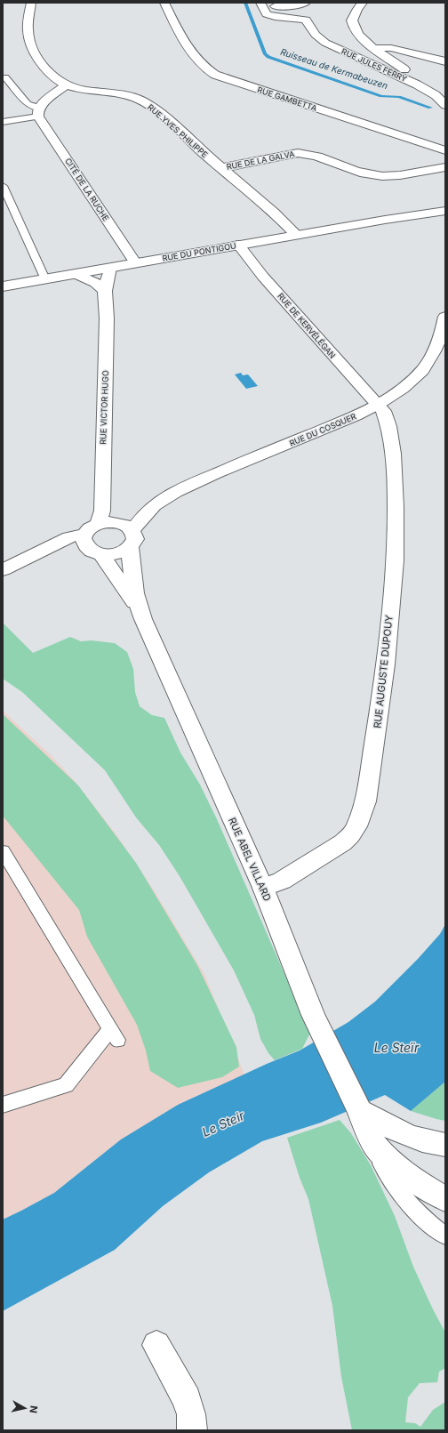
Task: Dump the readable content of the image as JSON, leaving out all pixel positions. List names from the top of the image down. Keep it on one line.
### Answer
{"streets":{"street":["RUE JULES FERRY","RUE GAMBETTA","RUE YVES PHILIPPE","RUE DE LA GALVA","CITÉ DE LA RUCHE","RUE DU PONTIGOU","RUE DE KERVÉLÉGAN","RUE VICTOR HUGO","RUE DU COSQUER","RUE AUGUSTE DUPOUY","RUE ABEL VILLARD"]},"crossings":[["RUE YVES PHILIPPE","RUE DE LA GALVA"],["RUE YVES PHILIPPE","RUE DU PONTIGOU"],["CITÉ DE LA RUCHE","RUE DU PONTIGOU"],["RUE DU PONTIGOU","RUE DE KERVÉLÉGAN"],["RUE DU PONTIGOU","RUE VICTOR HUGO"],["RUE DE KERVÉLÉGAN","RUE DU COSQUER"],["RUE DE KERVÉLÉGAN","RUE AUGUSTE DUPOUY"],["RUE VICTOR HUGO","RUE DU COSQUER"],["RUE VICTOR HUGO","RUE ABEL VILLARD"],["RUE DU COSQUER","RUE AUGUSTE DUPOUY"],["RUE DU COSQUER","RUE ABEL VILLARD"],["RUE AUGUSTE DUPOUY","RUE ABEL VILLARD"]],"water":["Ruisseau de Kermabeuzen","Le Steïr","Le Steir"],"north":"right"}
